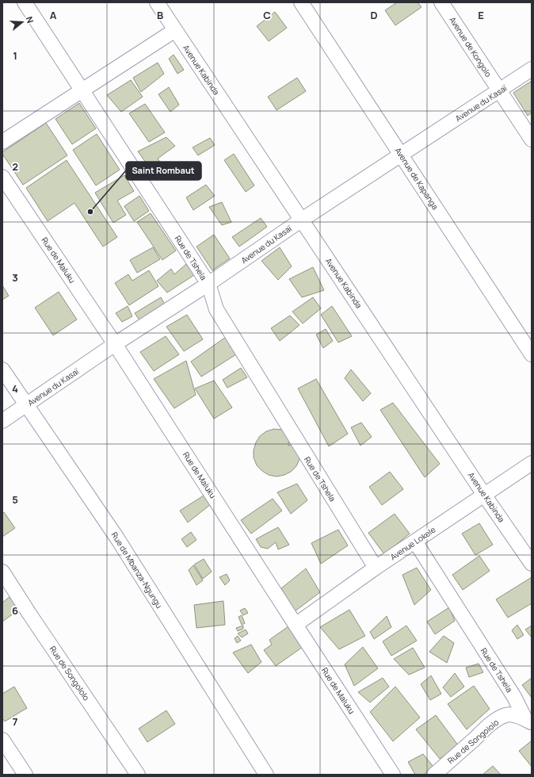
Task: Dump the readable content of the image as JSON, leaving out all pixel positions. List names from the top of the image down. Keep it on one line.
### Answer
{"streets":{"street":["Avenue de Kongolo","Avenue Kabinda","Avenue du Kasaï","Avenue de Kapanga","Rue de Tshela","Rue de Maluku","Avenue Lokele","Rue de Mbanza-Ngungu","Rue de Songololo"]},"crossings":[["Avenue de Kongolo","Avenue du Kasaï"],["Avenue Kabinda","Avenue du Kasaï"],["Avenue Kabinda","Avenue Lokele"],["Avenue du Kasaï","Avenue de Kapanga"],["Avenue du Kasaï","Rue de Tshela"],["Avenue du Kasaï","Rue de Maluku"],["Avenue du Kasaï","Rue de Mbanza-Ngungu"],["Rue de Tshela","Avenue Lokele"],["Rue de Tshela","Rue de Songololo"],["Rue de Maluku","Avenue Lokele"]],"places":["Saint Rombaut"],"north":"right","grid":{"columns":["A","B","C","D","E"],"rows":["1","2","3","4","5","6","7"]}}
